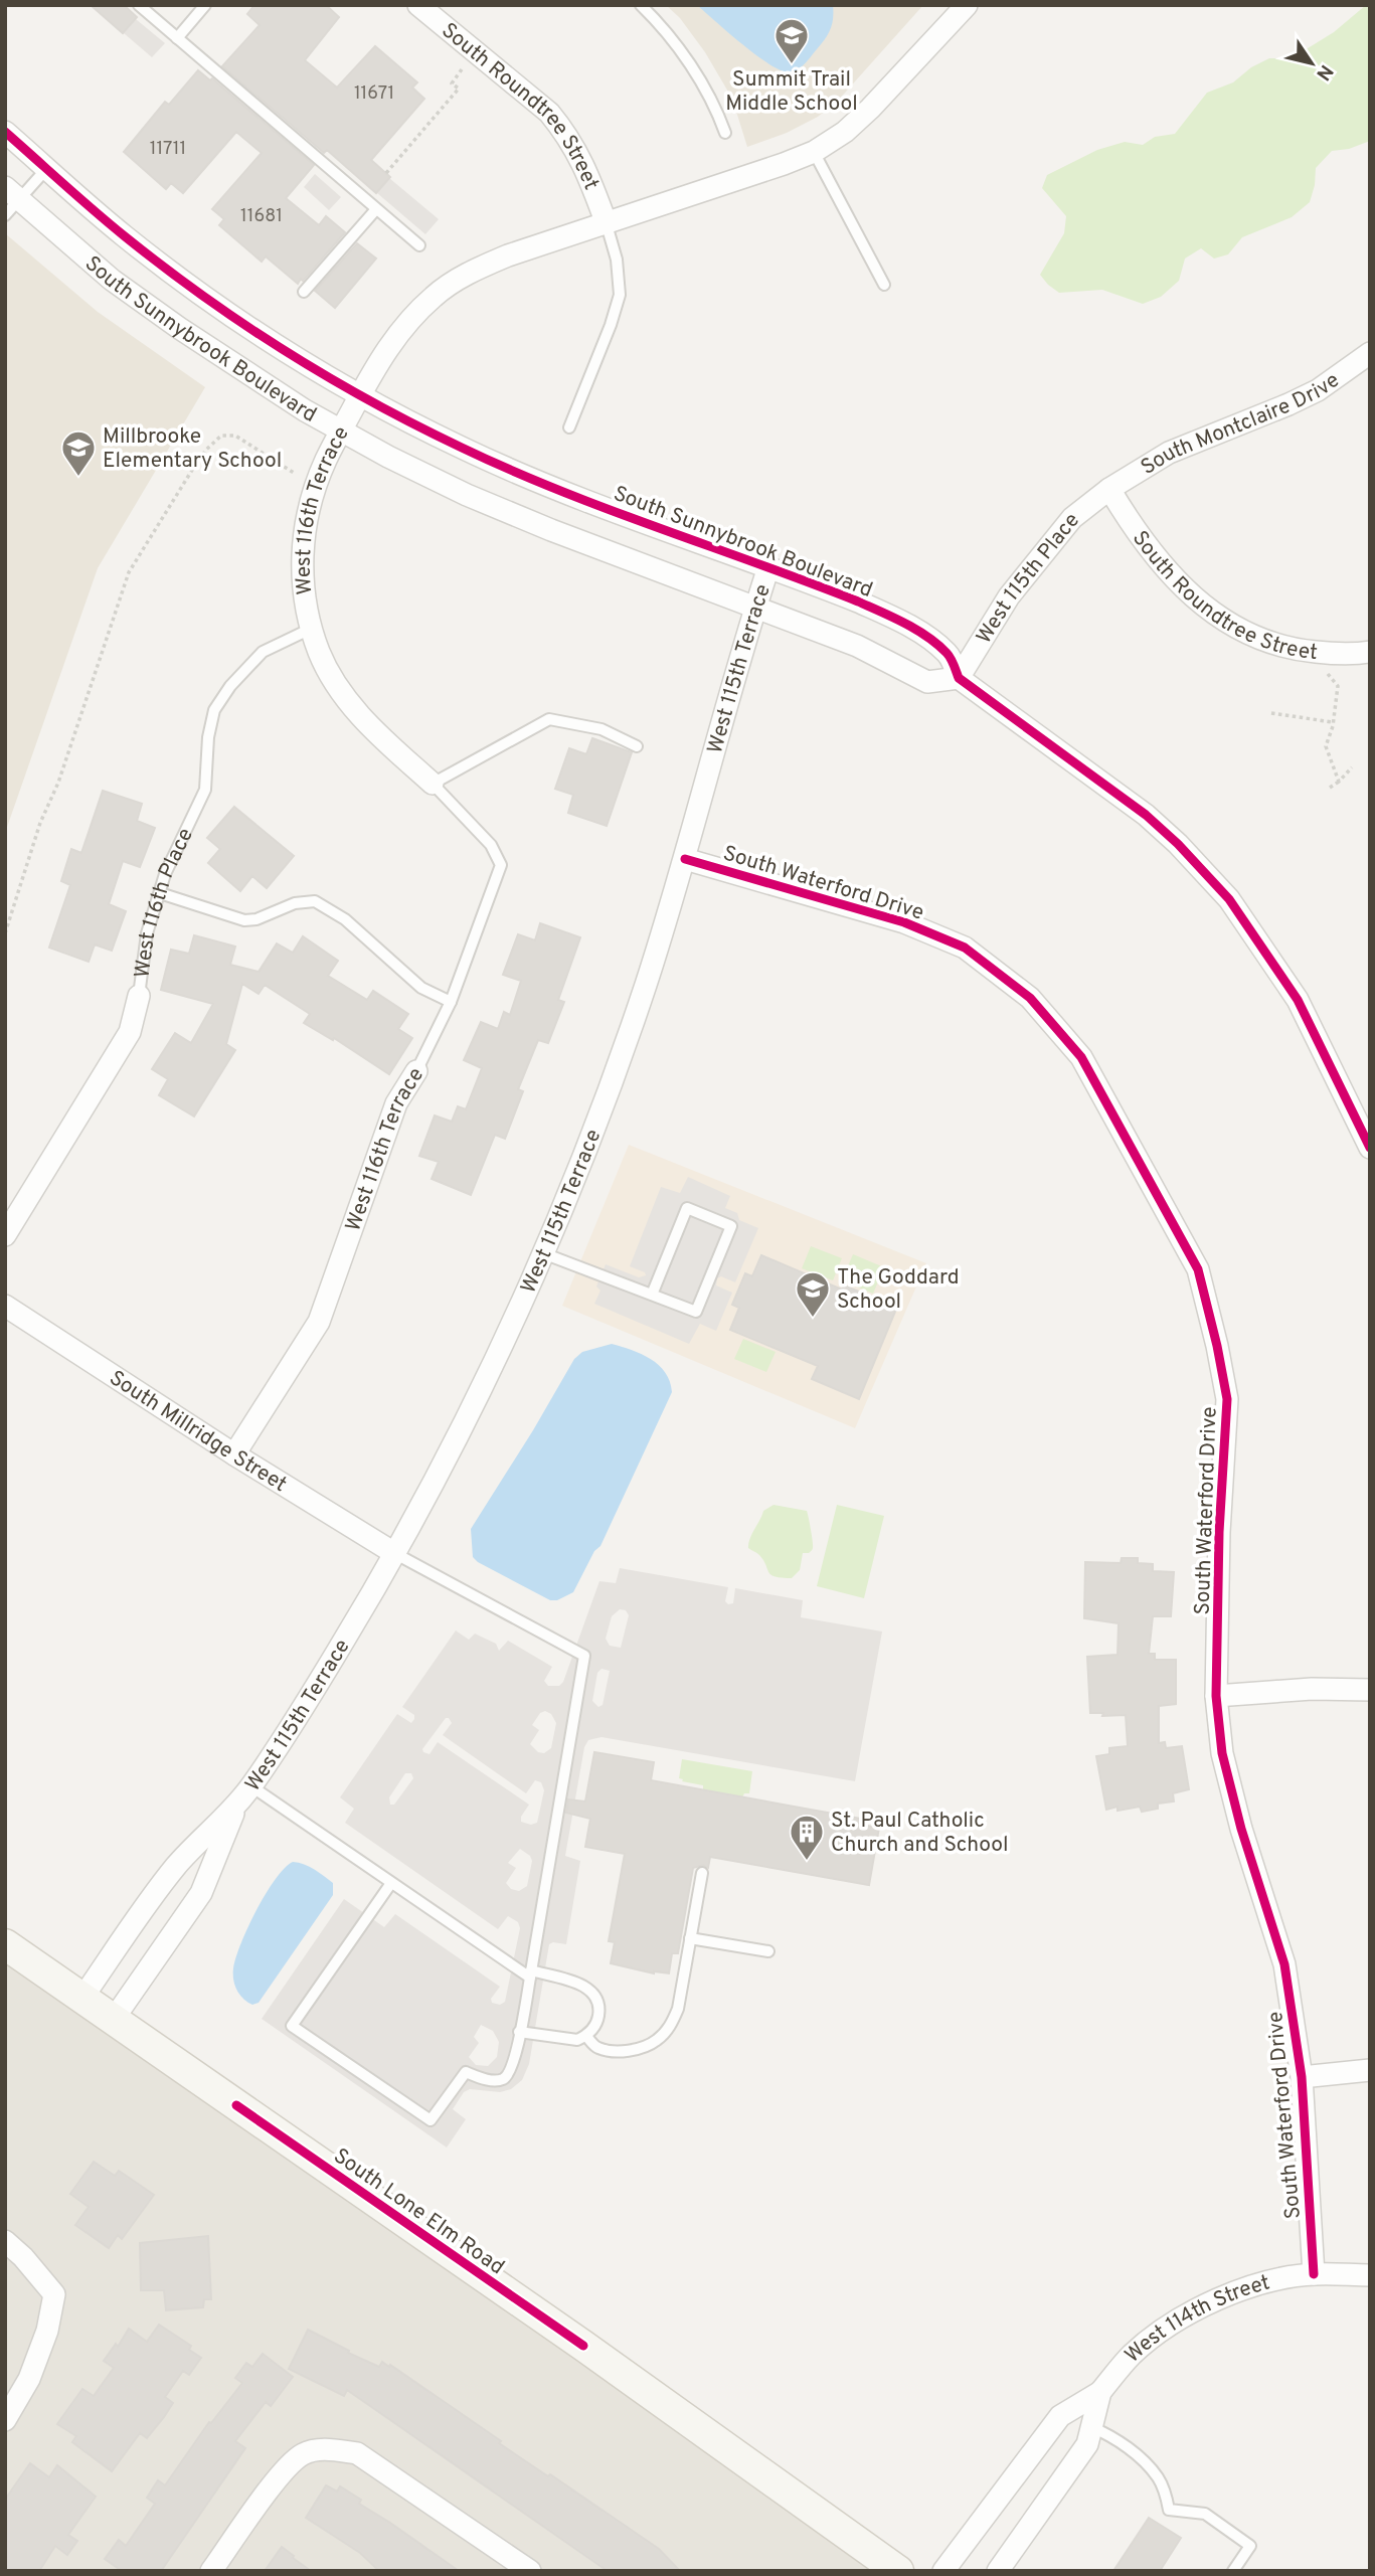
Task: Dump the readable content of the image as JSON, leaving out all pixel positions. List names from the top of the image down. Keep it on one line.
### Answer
{"streets":{"street":["South Roundtree Street","South Sunnybrook Boulevard","South Montclaire Drive","West 116th Terrace","West 115th Place","West 115th Terrace","South Waterford Drive","West 116th Place","South Millridge Street","South Lone Elm Road","West 114th Street"]},"crossings":[["South Roundtree Street","South Montclaire Drive"],["South Roundtree Street","West 116th Terrace"],["South Roundtree Street","West 115th Place"],["South Sunnybrook Boulevard","West 116th Terrace"],["South Sunnybrook Boulevard","West 115th Place"],["South Sunnybrook Boulevard","West 115th Terrace"],["South Montclaire Drive","West 115th Place"],["West 116th Terrace","West 116th Place"],["West 116th Terrace","South Millridge Street"],["West 115th Terrace","South Waterford Drive"],["West 115th Terrace","South Millridge Street"],["West 115th Terrace","South Lone Elm Road"],["South Waterford Drive","West 114th Street"]],"places":{"school or university":["Summit Trail Middle School","Millbrooke Elementary School","The Goddard School"],"building":["St. Paul Catholic Church and School"]},"house_numbers":["11671","11711","11681"],"north":"bottom right"}
